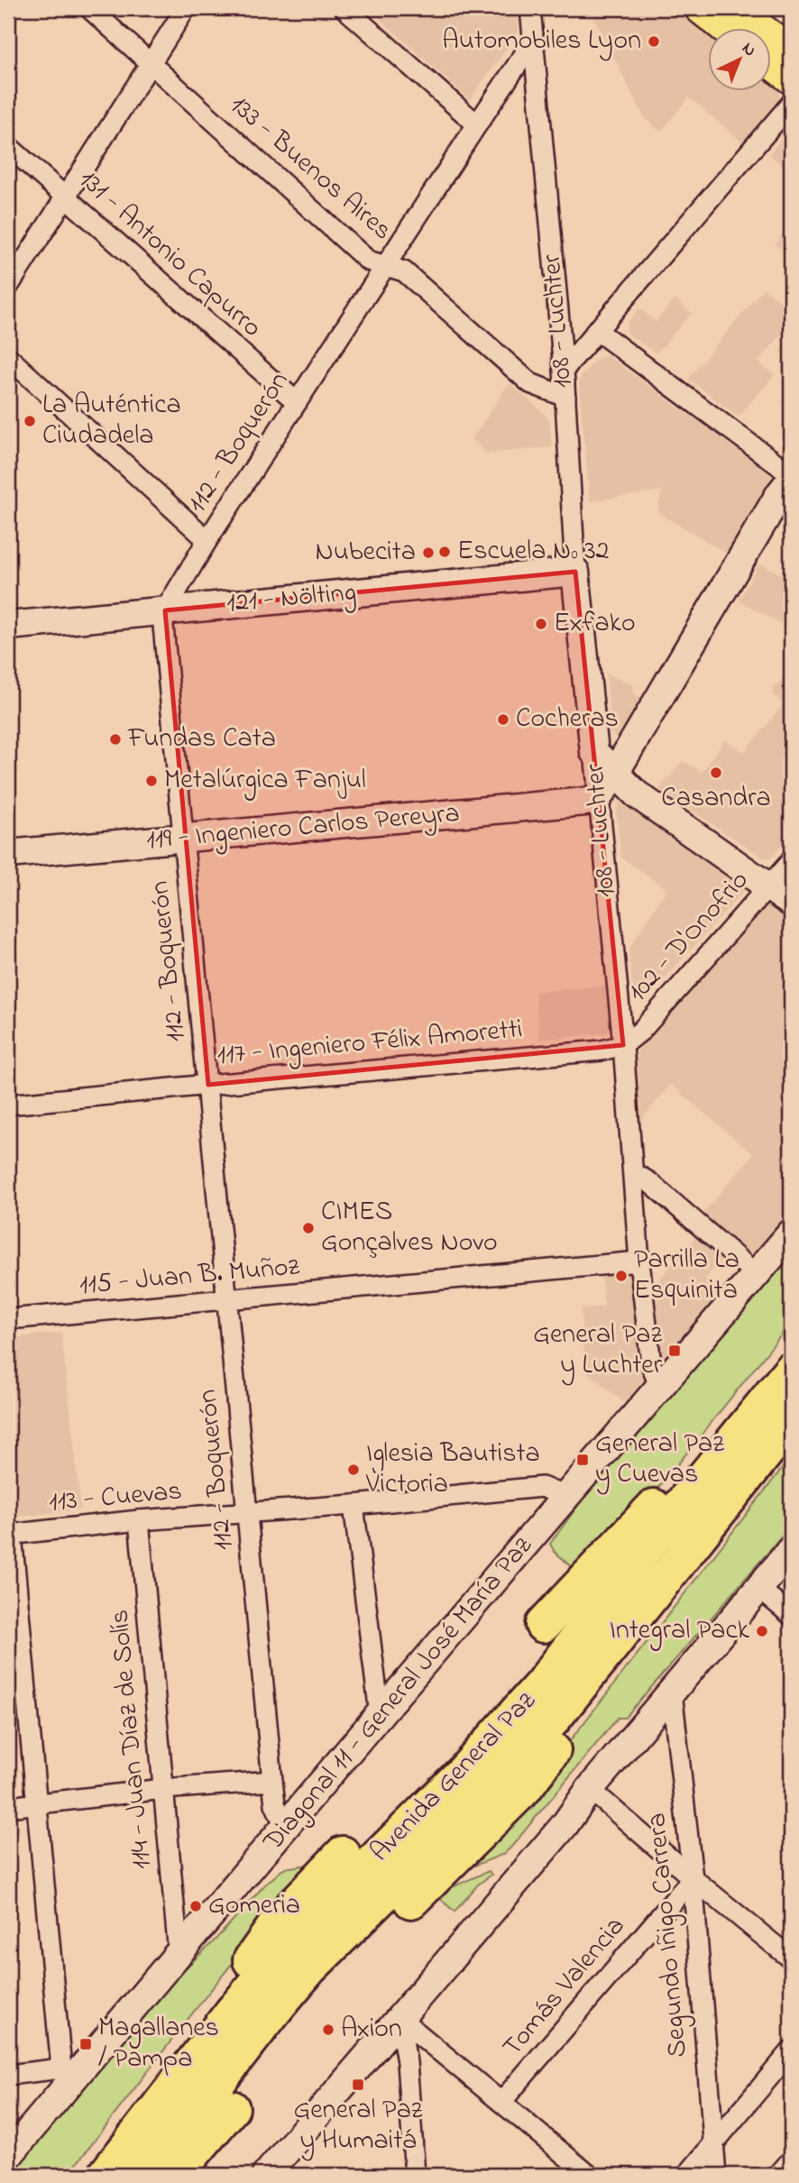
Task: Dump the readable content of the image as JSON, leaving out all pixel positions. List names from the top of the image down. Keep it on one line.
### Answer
{"streets":{"highway":["Avenida General Paz"],"street":["133 - Buenos Aires","131 - Antonio Capurro","108 - Luchter","112 - Boquerón","121 - Nölting","119 - Ingeniero Carlos Pereyra","102 - D'Onofrio","117 - Ingeniero Félix Amoretti","115 - Juan B. Muñoz","113 - Cuevas","Diagonal 11 - General José María Paz","114 - Juan Díaz de Solís","Segundo Iñigo Carrera","Tomás Valencia"]},"crossings":[["133 - Buenos Aires","108 - Luchter"],["133 - Buenos Aires","112 - Boquerón"],["131 - Antonio Capurro","112 - Boquerón"],["108 - Luchter","112 - Boquerón"],["108 - Luchter","121 - Nölting"],["108 - Luchter","119 - Ingeniero Carlos Pereyra"],["108 - Luchter","102 - D'Onofrio"],["108 - Luchter","117 - Ingeniero Félix Amoretti"],["108 - Luchter","115 - Juan B. Muñoz"],["108 - Luchter","Diagonal 11 - General José María Paz"],["112 - Boquerón","121 - Nölting"],["112 - Boquerón","119 - Ingeniero Carlos Pereyra"],["112 - Boquerón","117 - Ingeniero Félix Amoretti"],["112 - Boquerón","115 - Juan B. Muñoz"],["112 - Boquerón","113 - Cuevas"],["112 - Boquerón","Diagonal 11 - General José María Paz"],["102 - D'Onofrio","117 - Ingeniero Félix Amoretti"],["113 - Cuevas","Diagonal 11 - General José María Paz"],["113 - Cuevas","114 - Juan Díaz de Solís"],["Diagonal 11 - General José María Paz","114 - Juan Díaz de Solís"],["Segundo Iñigo Carrera","Tomás Valencia"]],"places":{"other":["Automobiles Lyon","La Auténtica Ciudadela","Escuela Nº 32","Nubecita","Exfako","Cocheras","Fundas Cata","Casandra","Metalúrgica Fanjul","CIMES Gonçalves Novo","Parrilla La Esquinita","Iglesia Bautista Victoria","Integral Pack","Gomeria","Axion"],"transit":["General Paz y Luchter","General Paz y Cuevas","Magallanes / Pampa","General Paz y Humaitá"]},"north":"top right"}
